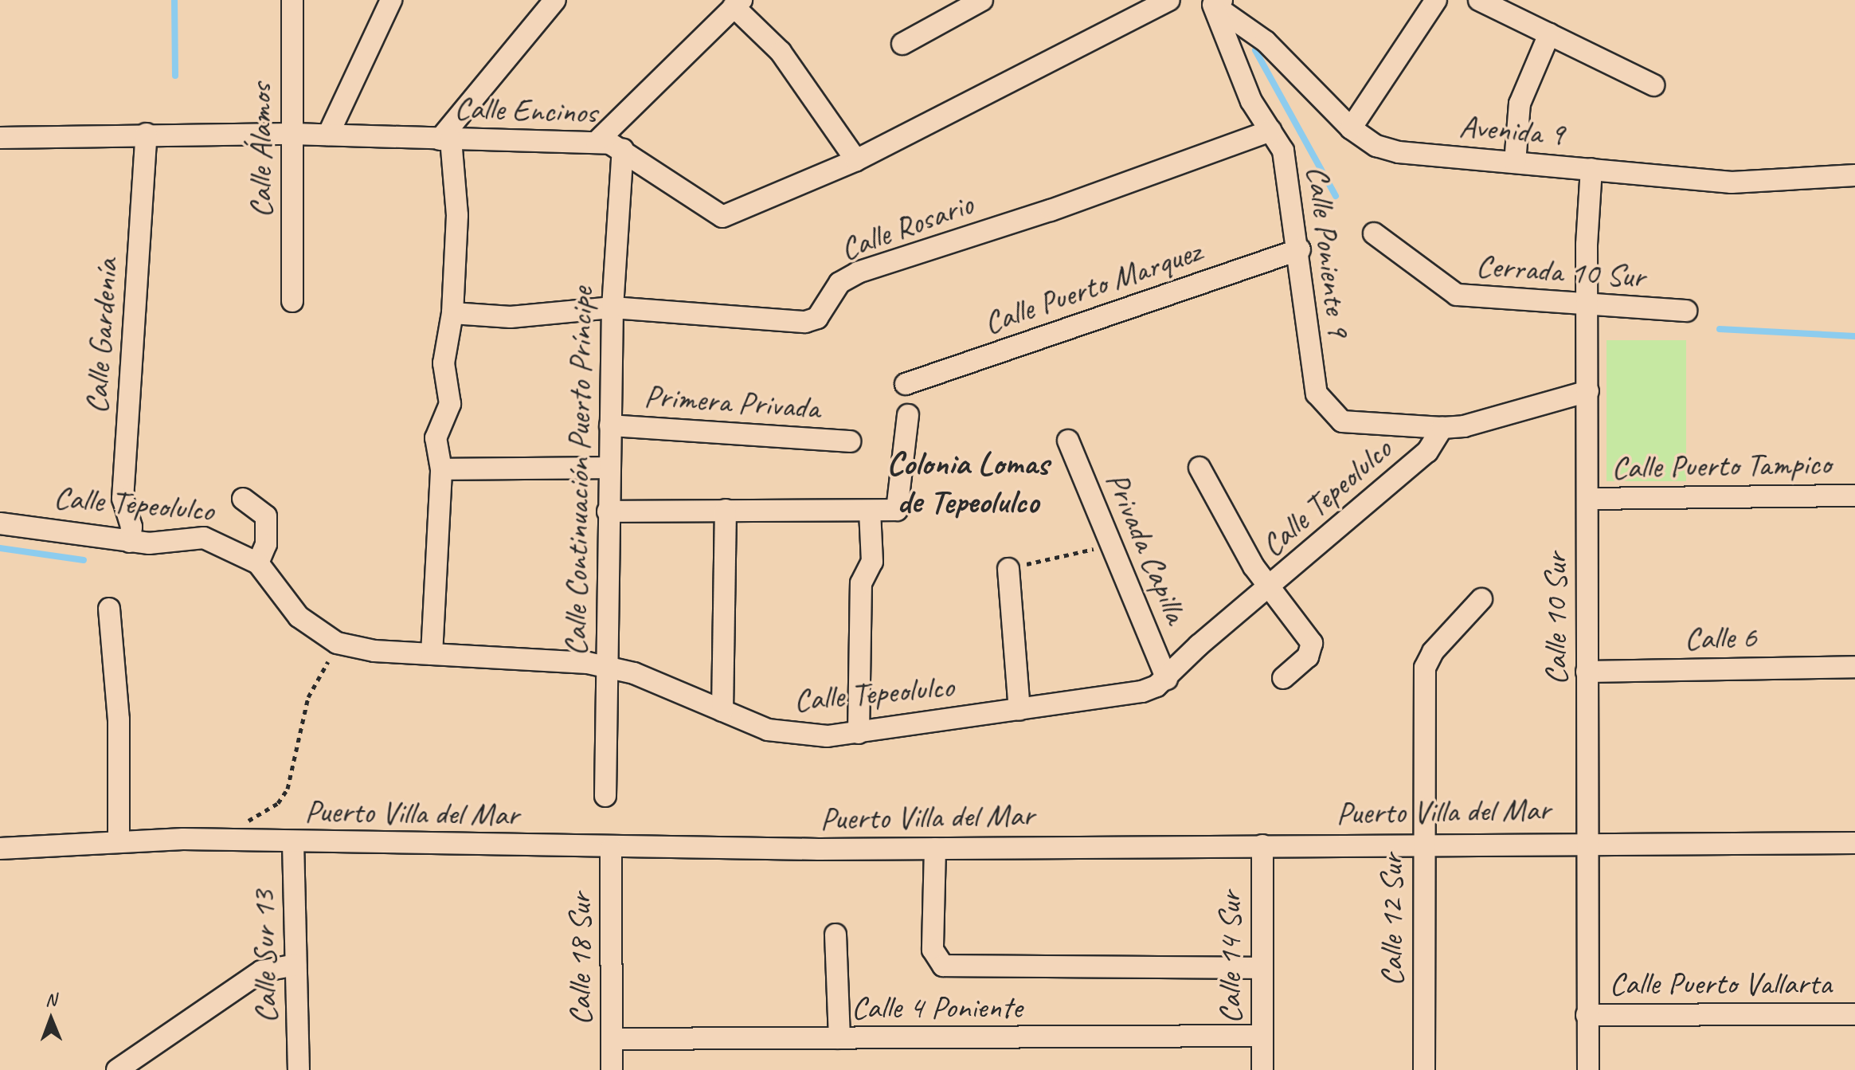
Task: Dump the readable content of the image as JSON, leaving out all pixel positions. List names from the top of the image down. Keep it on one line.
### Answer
{"streets":{"street":["Calle Encinos","Avenida 9","Calle Álamos","Calle Rosario","Calle Poniente 9","Cerrada 10 Sur","Calle Puerto Marquez","Calle Gardenía","Primera Privada","Calle Puerto Tampico","Calle Continuación Puerto Príncipe","Calle Tepeolulco","Privada Capilla","Calle 10 Sur","Calle 6","Puerto Villa del Mar","Calle 12 Sur","Calle Sur 13","Calle 14 Sur","Calle 18 Sur","Calle Puerto Vallarta","Calle 4 Poniente"]},"crossings":[["Calle Encinos","Calle Álamos"],["Calle Encinos","Calle Gardenía"],["Calle Encinos","Calle Continuación Puerto Príncipe"],["Avenida 9","Calle Poniente 9"],["Avenida 9","Calle 10 Sur"],["Calle Rosario","Calle Poniente 9"],["Calle Rosario","Calle Continuación Puerto Príncipe"],["Calle Poniente 9","Calle Puerto Marquez"],["Calle Poniente 9","Calle Tepeolulco"],["Cerrada 10 Sur","Calle 10 Sur"],["Calle Gardenía","Calle Tepeolulco"],["Primera Privada","Calle Continuación Puerto Príncipe"],["Calle Puerto Tampico","Calle 10 Sur"],["Calle Continuación Puerto Príncipe","Calle Tepeolulco"],["Calle Tepeolulco","Privada Capilla"],["Calle 10 Sur","Calle 6"],["Calle 10 Sur","Puerto Villa del Mar"],["Calle 10 Sur","Calle Puerto Vallarta"],["Puerto Villa del Mar","Calle 12 Sur"],["Puerto Villa del Mar","Calle Sur 13"],["Puerto Villa del Mar","Calle 14 Sur"],["Puerto Villa del Mar","Calle 18 Sur"],["Puerto Villa del Mar","Calle 4 Poniente"],["Calle 14 Sur","Calle 4 Poniente"],["Calle 18 Sur","Calle 4 Poniente"]],"districts":["Colonia Lomas de Tepeolulco"],"north":"top"}
